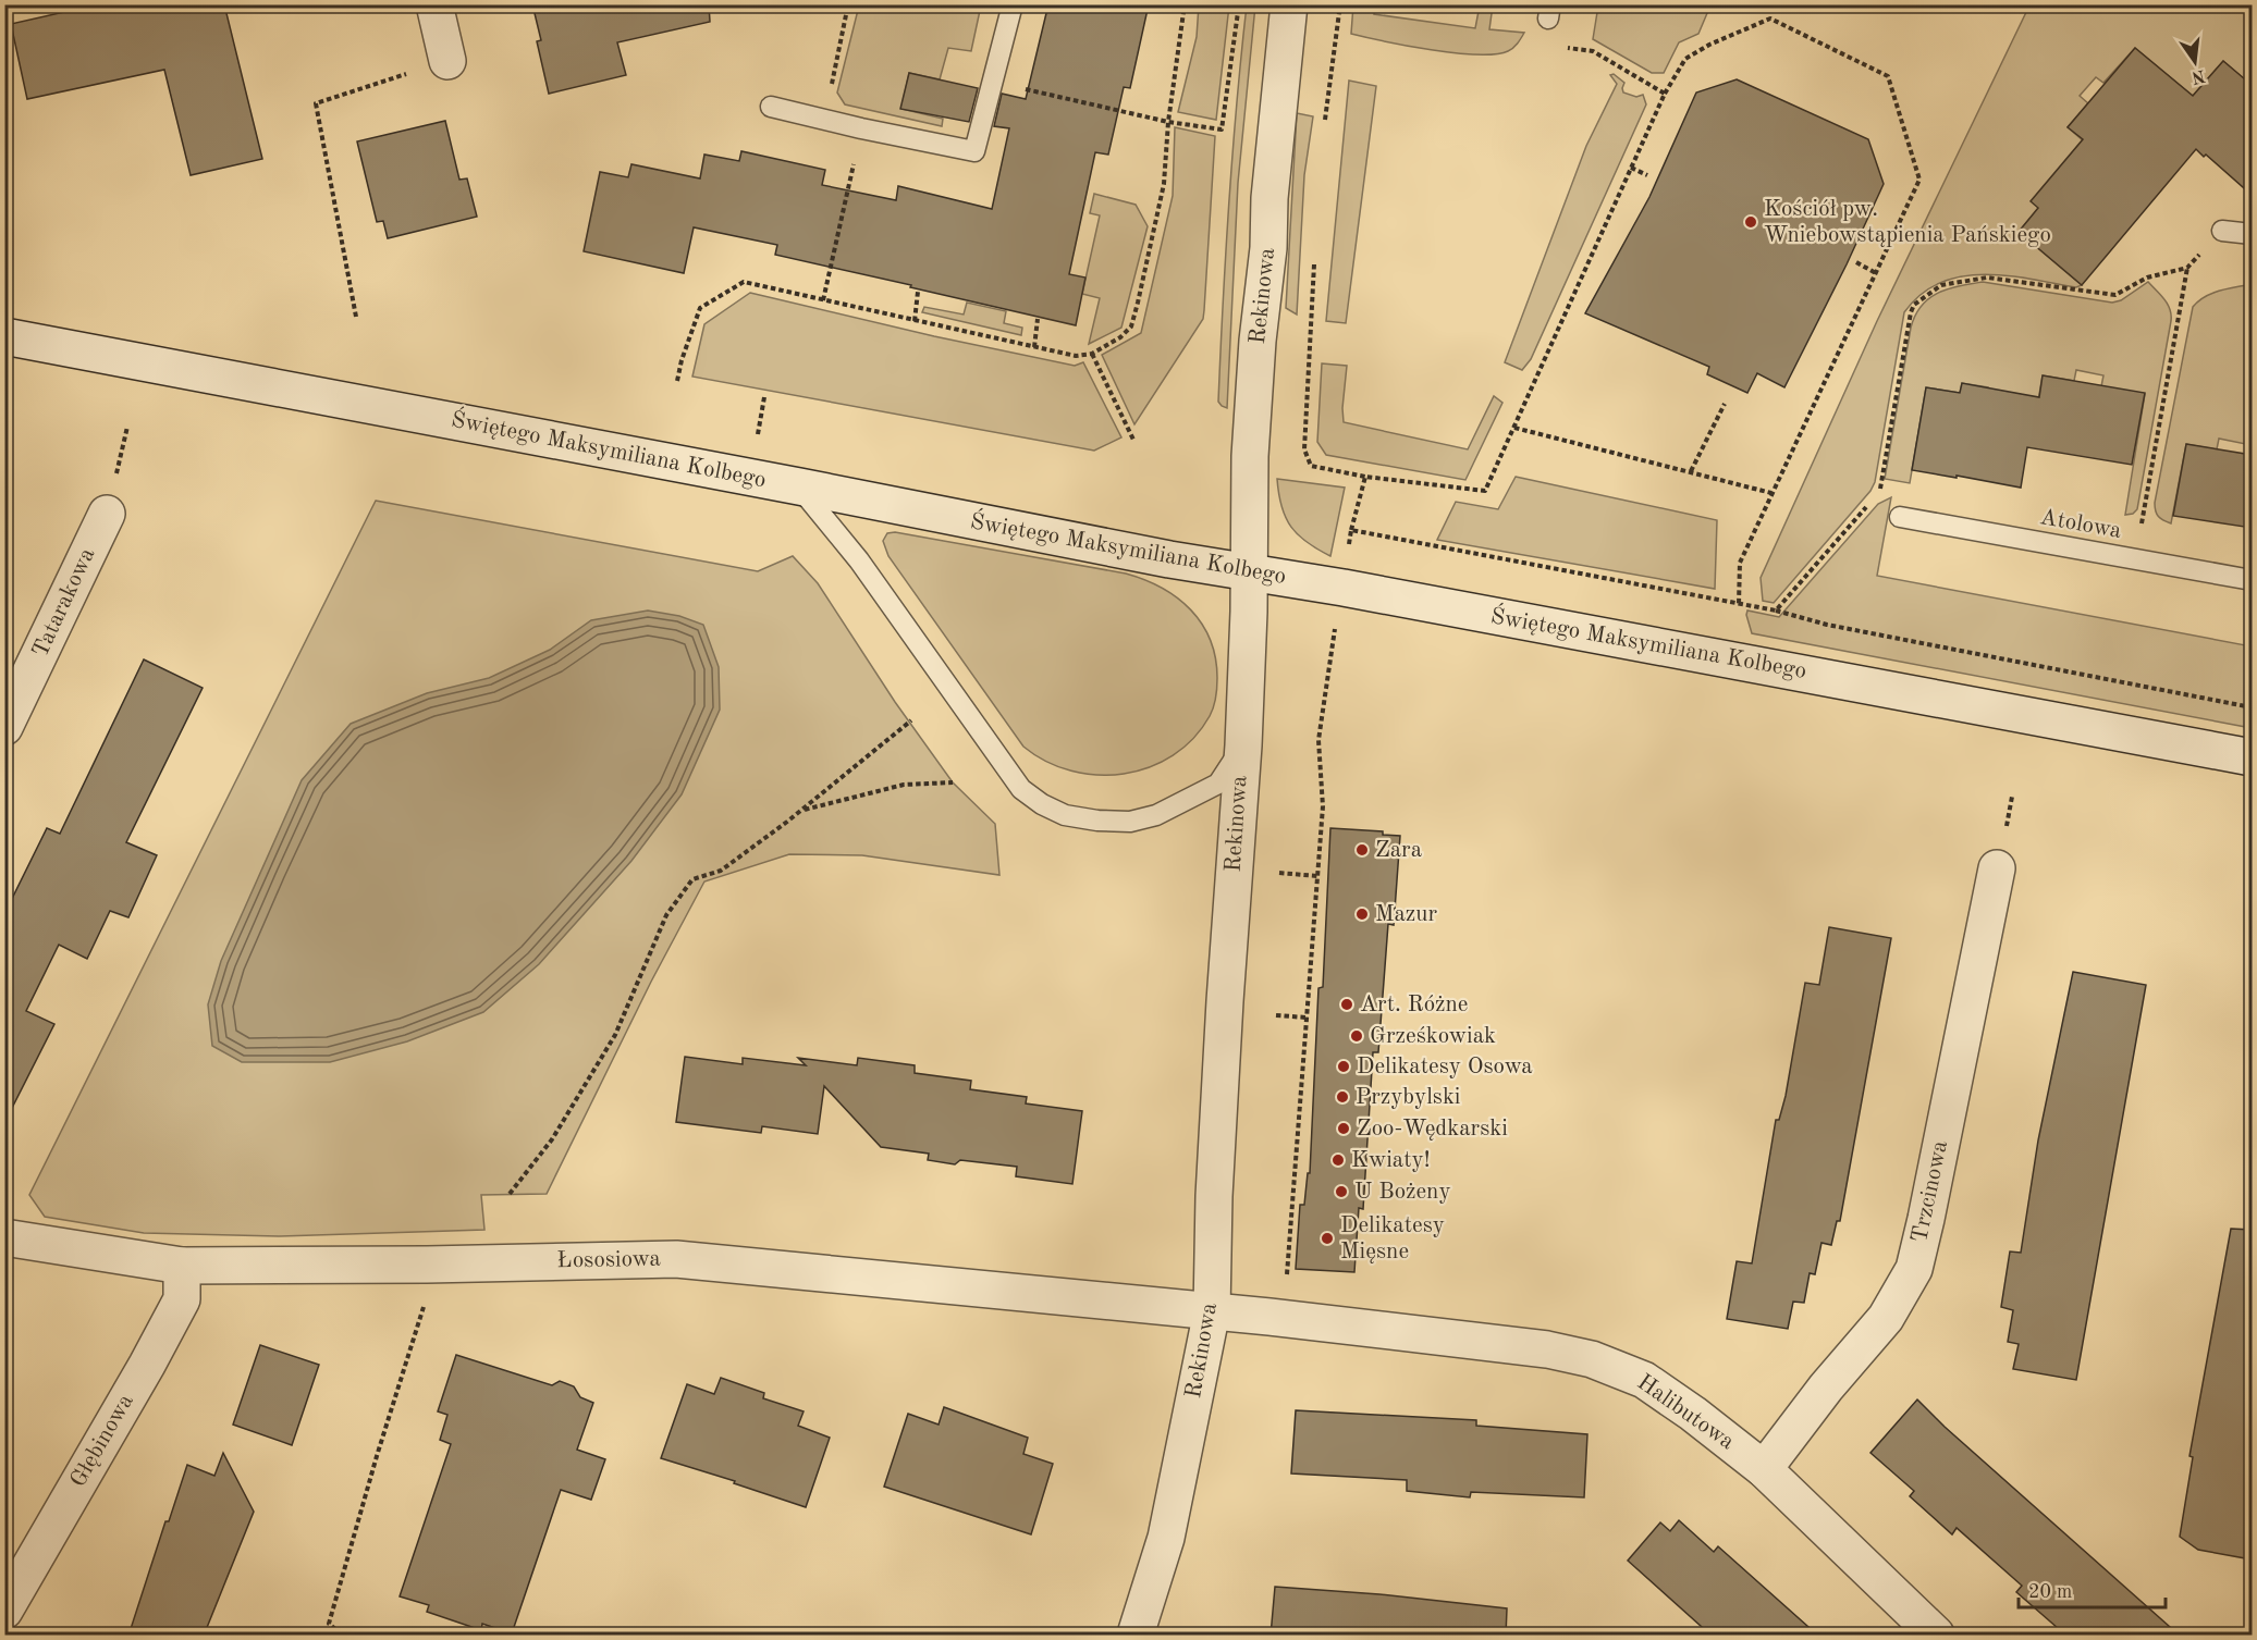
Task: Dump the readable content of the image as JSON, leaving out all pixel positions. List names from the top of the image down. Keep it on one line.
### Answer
{"streets":{"street":["Rekinowa","Świętego Maksymiliana Kolbego","Tatarakowa","Trzcinowa","Łososiowa","Halibutowa","Głębinowa"],"lane":["Atolowa"]},"crossings":[["Rekinowa","Świętego Maksymiliana Kolbego"],["Rekinowa","Łososiowa"],["Rekinowa","Halibutowa"],["Trzcinowa","Halibutowa"],["Łososiowa","Halibutowa"],["Łososiowa","Głębinowa"]],"places":["Kościół pw. Wniebowstąpienia Pańskiego","Zara","Mazur","Art. Różne","Grześkowiak","Delikatesy Osowa","Przybylski","Zoo-Wędkarski","Kwiaty!","U Bożeny","Delikatesy Mięsne"],"scale_bar":"20 m","north":"bottom"}
